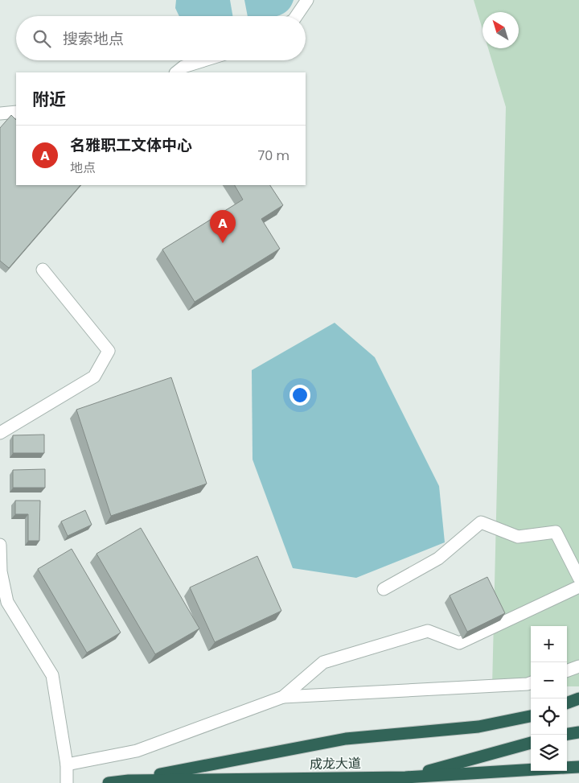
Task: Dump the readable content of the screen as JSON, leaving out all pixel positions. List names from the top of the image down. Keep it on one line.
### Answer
{"streets":{"highway":["成龙大道"]},"north":"top left","page":{"search":"搜索地点","heading":"附近","list":[{"mark":"A","name":"名雅职工文体中心","note":"地点","value":"70 m"}],"pins":"A","map_buttons":["+","−"]}}
